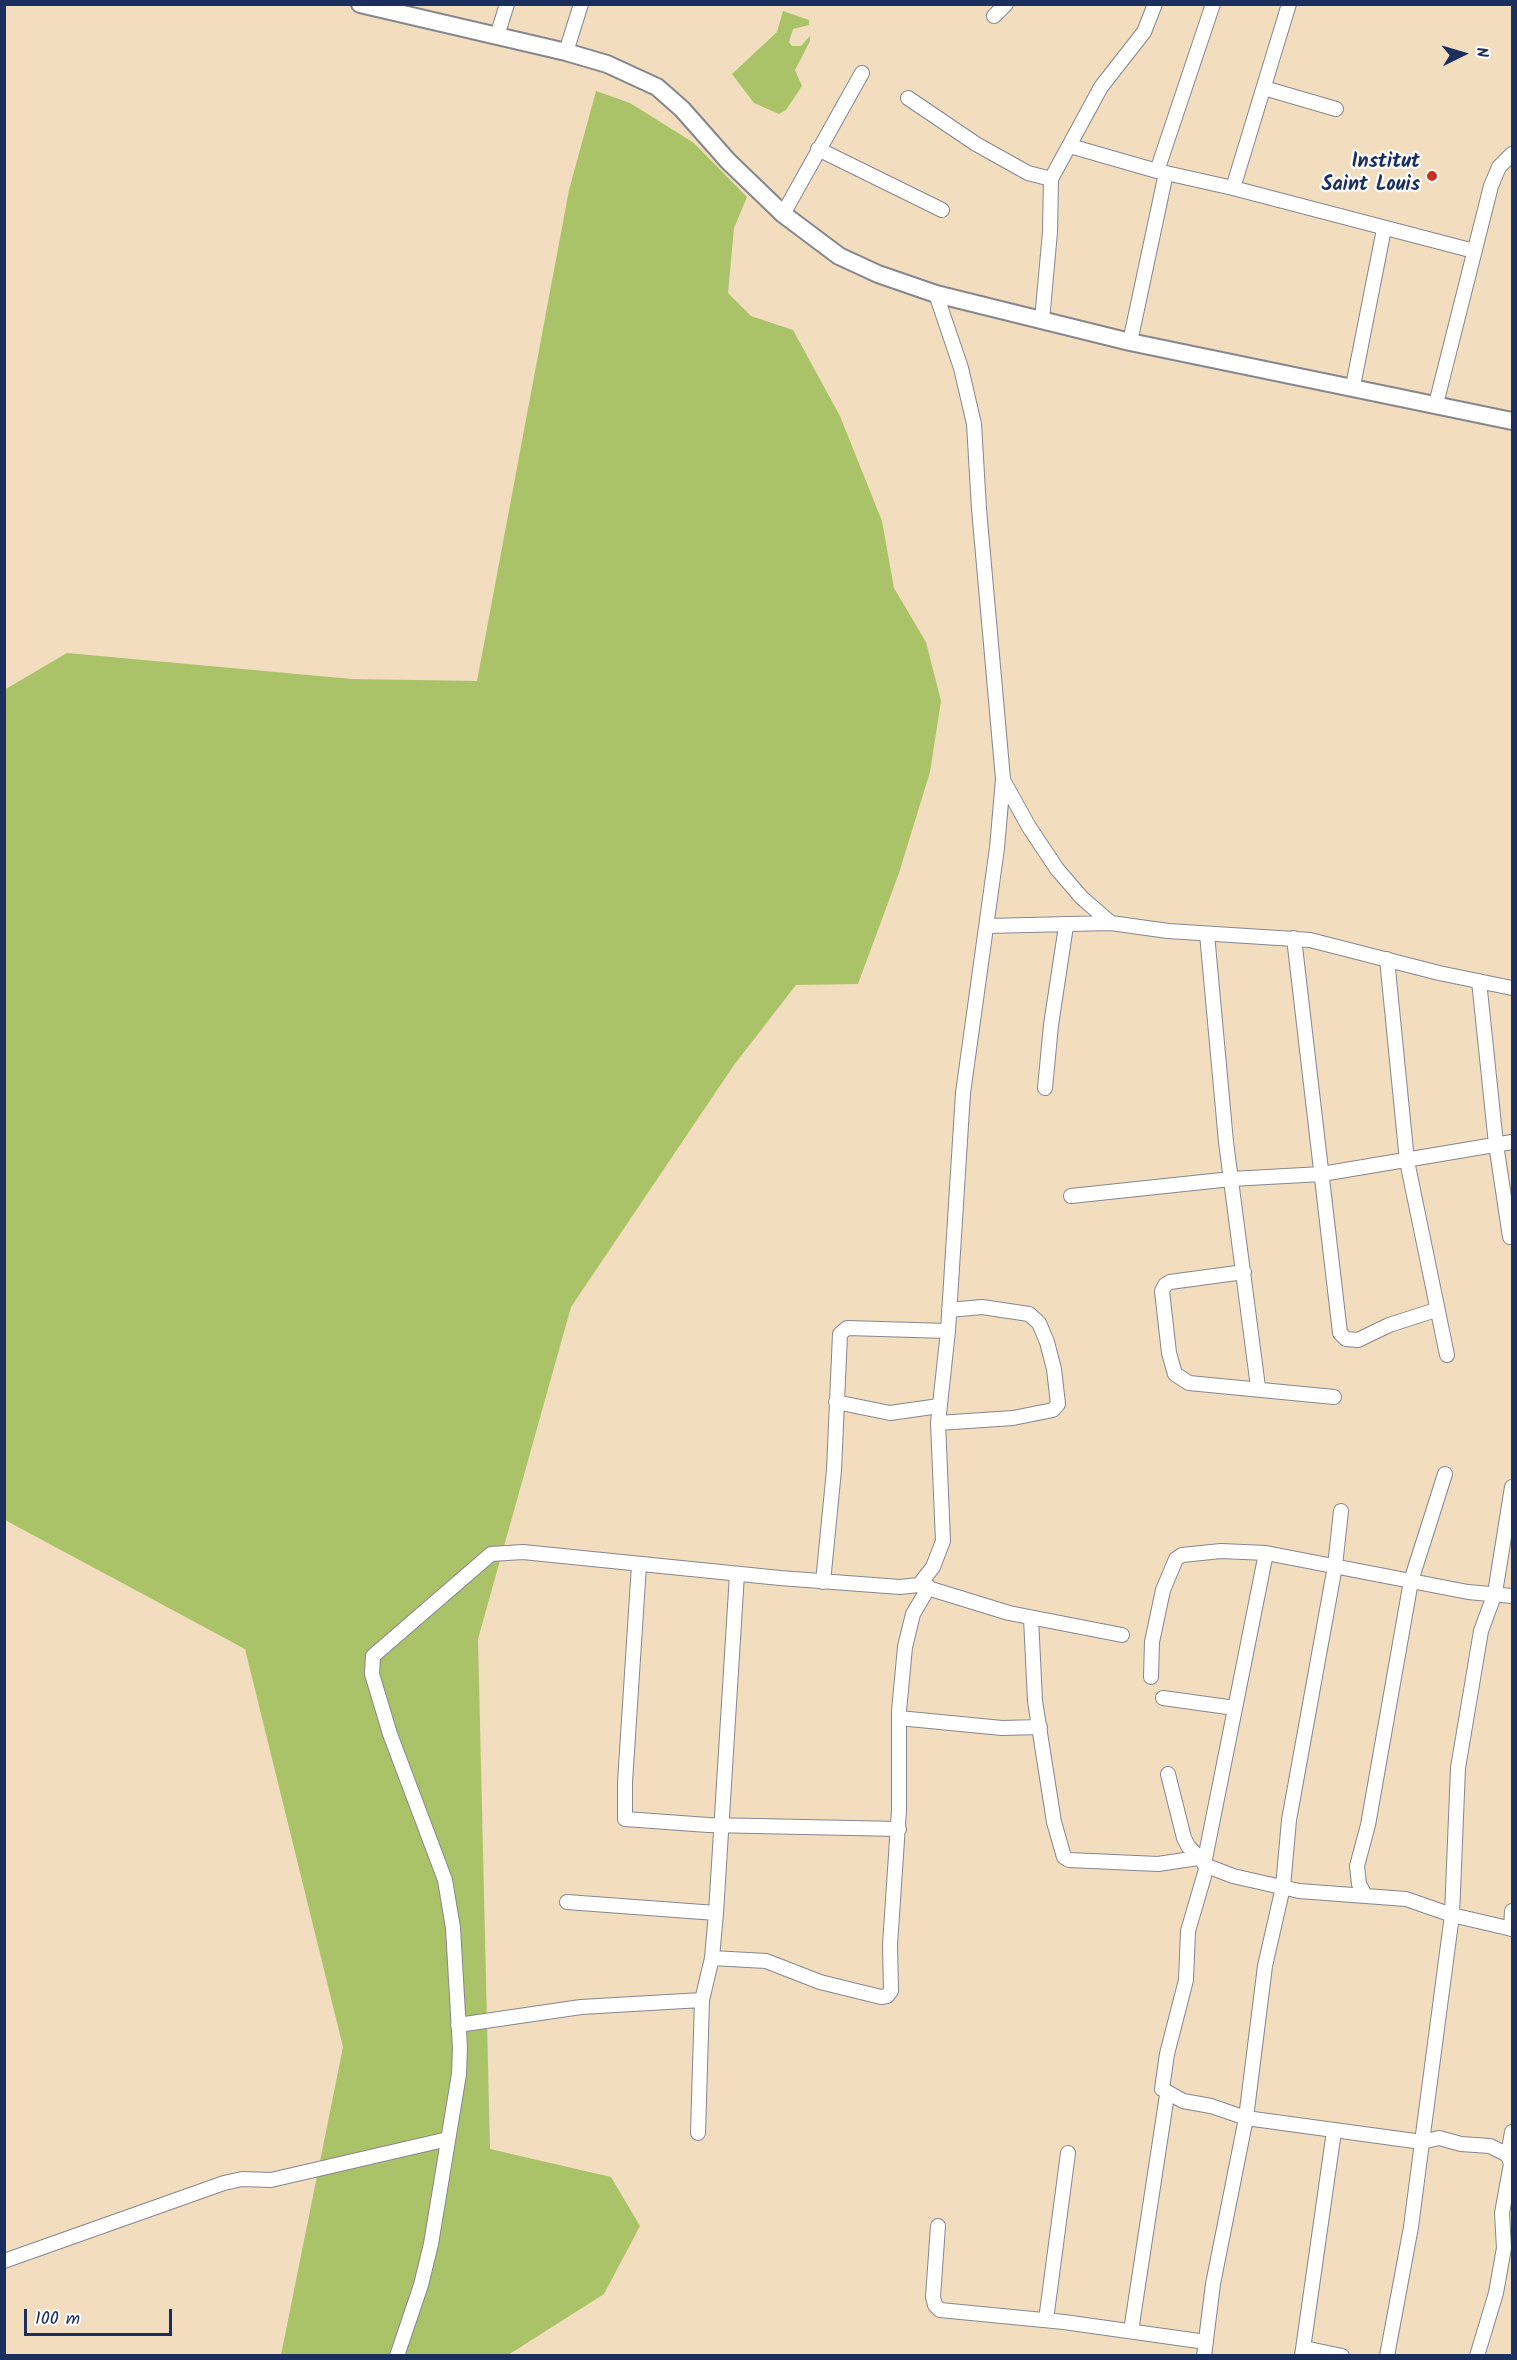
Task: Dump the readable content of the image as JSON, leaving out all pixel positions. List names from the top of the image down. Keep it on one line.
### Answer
{"places":["Institut Saint Louis"],"scale_bar":"100 m","north":"right"}
